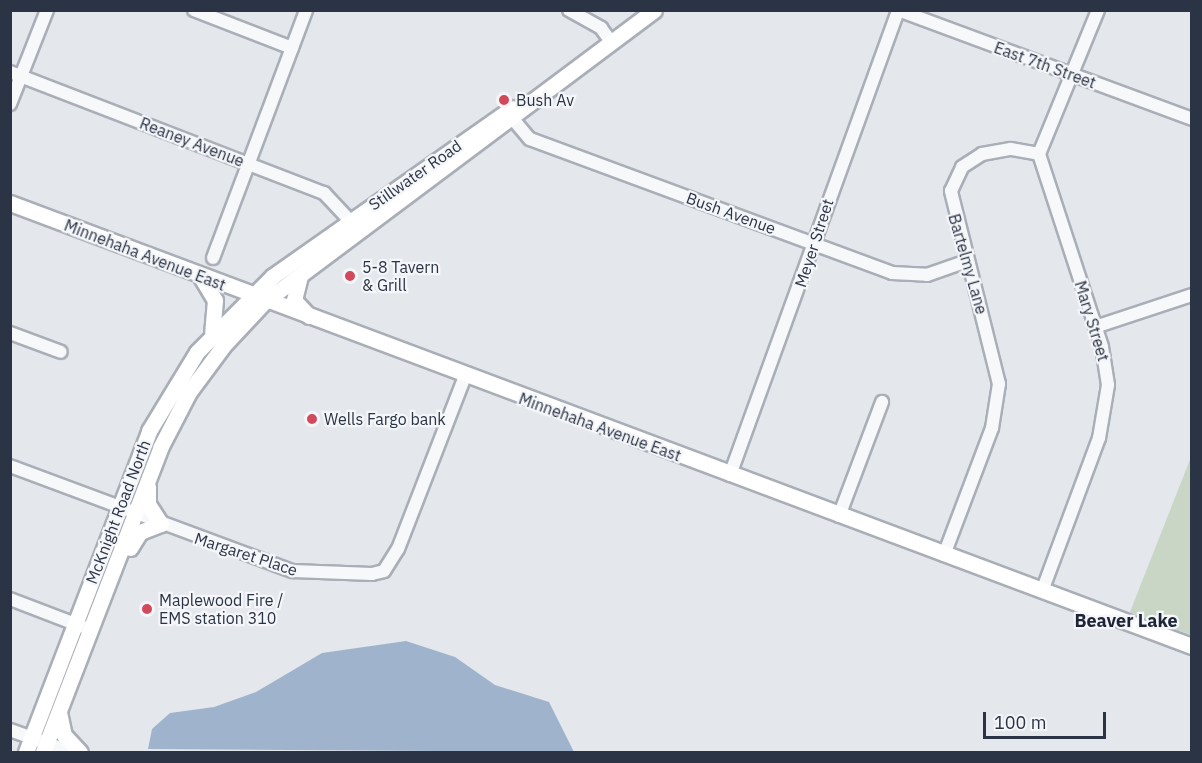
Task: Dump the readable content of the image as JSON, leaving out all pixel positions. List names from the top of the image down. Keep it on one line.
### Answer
{"streets":{"main road":["Stillwater Road","Minnehaha Avenue East","McKnight Road North"],"street":["East 7th Street","Reaney Avenue","Bush Avenue","Meyer Street","Bartelmy Lane","Mary Street","Margaret Place"]},"crossings":[["East 7th Street","Meyer Street"],["Reaney Avenue","Stillwater Road"],["Stillwater Road","Bush Avenue"],["Stillwater Road","Minnehaha Avenue East"],["Stillwater Road","McKnight Road North"],["Bush Avenue","Meyer Street"],["Bush Avenue","Bartelmy Lane"],["Meyer Street","Minnehaha Avenue East"],["Minnehaha Avenue East","Bartelmy Lane"],["Minnehaha Avenue East","Mary Street"],["Minnehaha Avenue East","McKnight Road North"],["Minnehaha Avenue East","Margaret Place"],["Bartelmy Lane","Mary Street"],["McKnight Road North","Margaret Place"]],"districts":["Beaver Lake"],"places":["Bush Av","5-8 Tavern & Grill","Wells Fargo bank","Maplewood Fire / EMS station 310"],"scale_bar":"100 m"}
